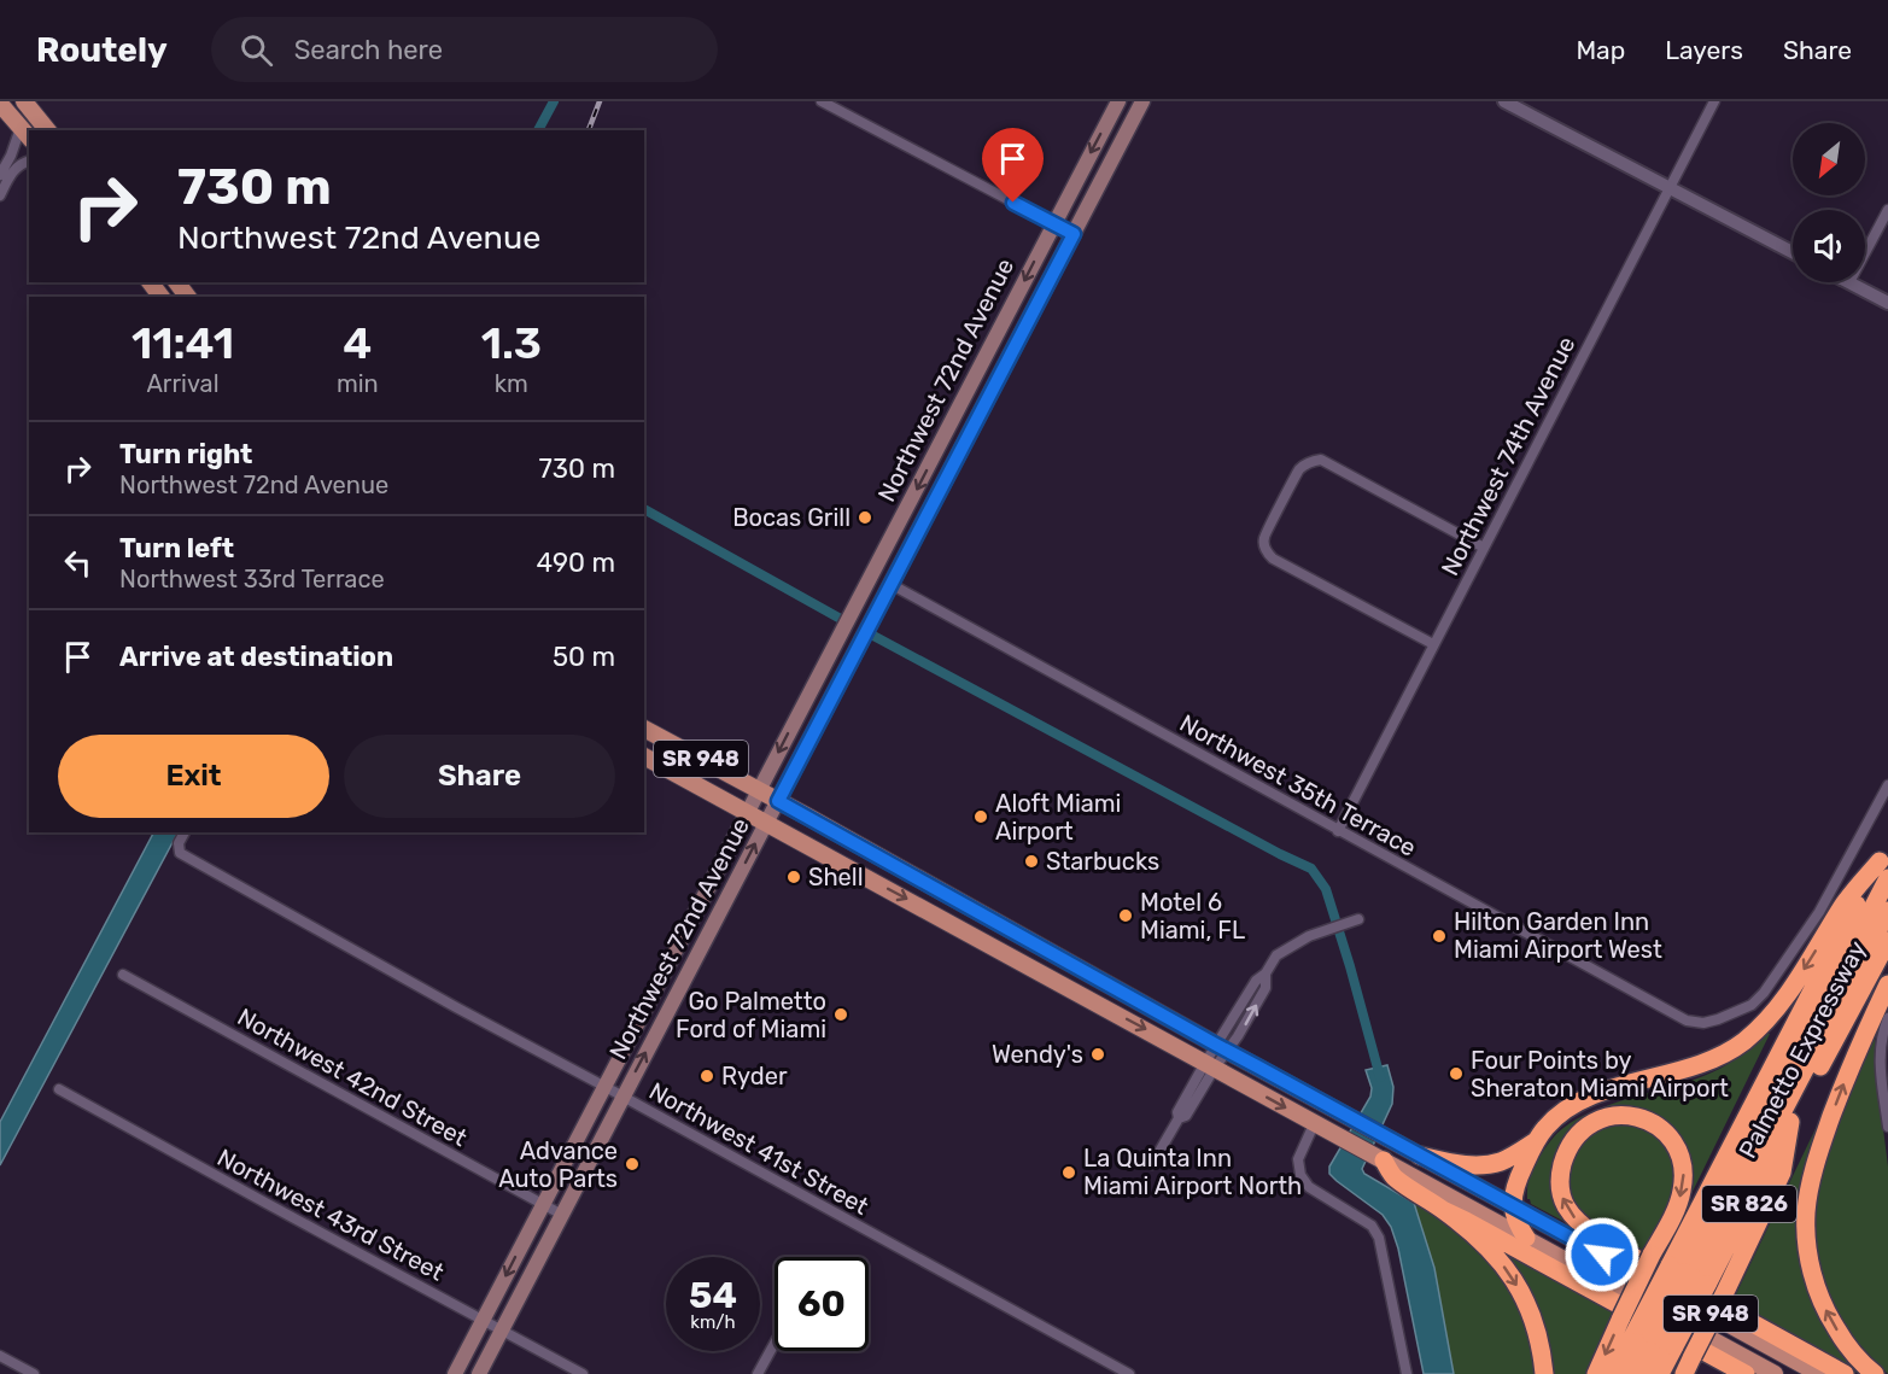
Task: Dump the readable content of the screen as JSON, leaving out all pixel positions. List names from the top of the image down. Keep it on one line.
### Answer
{"streets":{"highway":["Palmetto Expressway","SR 826"],"main road":["Northwest 72nd Avenue","SR 948"],"street":["Northwest 74th Avenue","Northwest 35th Terrace","Northwest 42nd Street","Northwest 41st Street","Northwest 43rd Street"]},"crossings":[["Northwest 72nd Avenue","SR 948"],["Northwest 72nd Avenue","Northwest 35th Terrace"],["Northwest 72nd Avenue","Northwest 42nd Street"],["Northwest 72nd Avenue","Northwest 41st Street"],["Northwest 72nd Avenue","Northwest 43rd Street"],["Northwest 74th Avenue","Northwest 35th Terrace"]],"places":["Bocas Grill","Aloft Miami Airport","Starbucks","Shell","Motel 6 Miami, FL","Hilton Garden Inn Miami Airport West","Go Palmetto Ford of Miami","Wendy's","Four Points by Sheraton Miami Airport","Ryder","Advance Auto Parts","La Quinta Inn Miami Airport North"],"north":"bottom left","page":{"header":"Routely","search":"Search here","nav":["Map","Layers","Share"],"turn":["730 m","Northwest 72nd Avenue"],"eta":["11:41","Arrival","4","min","1.3","km"],"list":[{"name":"Turn right","note":"Northwest 72nd Avenue","value":"730 m"},{"name":"Turn left","note":"Northwest 33rd Terrace","value":"490 m"},{"name":"Arrive at destination","value":"50 m"}],"buttons":["Exit","Share"],"speed":"54 km/h","limit":"60"}}
